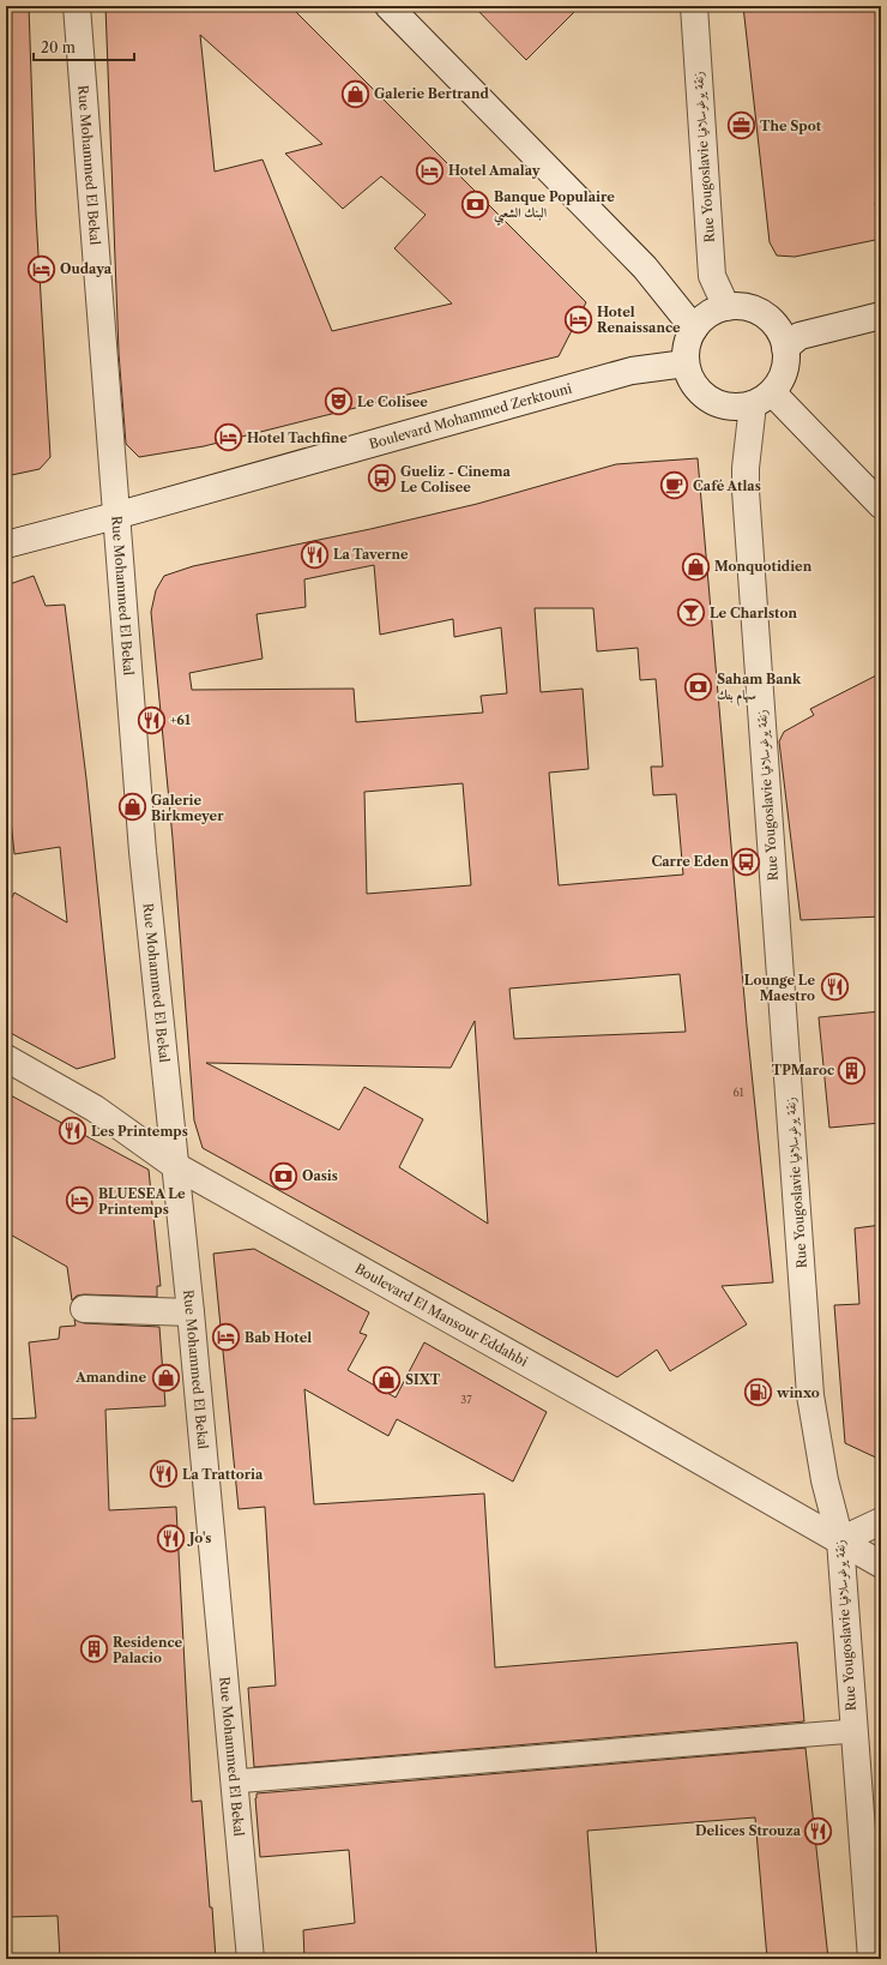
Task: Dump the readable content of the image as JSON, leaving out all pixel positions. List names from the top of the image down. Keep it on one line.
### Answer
{"streets":{"street":["Rue Yougoslavie زنقة يوغوسلافيا","Rue Mohammed El Bekal","Boulevard Mohammed Zerktouni","Boulevard El Mansour Eddahbi"]},"crossings":[["Rue Yougoslavie زنقة يوغوسلافيا","Boulevard Mohammed Zerktouni"],["Rue Yougoslavie زنقة يوغوسلافيا","Boulevard El Mansour Eddahbi"],["Rue Mohammed El Bekal","Boulevard Mohammed Zerktouni"],["Rue Mohammed El Bekal","Boulevard El Mansour Eddahbi"]],"places":{"shop":["Galerie Bertrand","Monquotidien","Galerie Birkmeyer","Amandine","SIXT"],"office":["The Spot"],"hotel":["Hotel Amalay","Oudaya","Hotel Renaissance","Hotel Tachfine","BLUESEA Le Printemps","Bab Hotel"],"bank":["Banque Populaire البنك الشعبي","Saham Bank سهام بنك","Oasis"],"theatre":["Le Colisee"],"bus stop":["Gueliz - Cinema Le Colisee","Carre Eden"],"cafe":["Café Atlas"],"restaurant":["La Taverne","+61","Lounge Le Maestro","Les Printemps","La Trattoria","Jo's","Delices Strouza"],"bar":["Le Charlston"],"building":["TPMaroc","Residence Palacio"],"fuel station":["winxo"]},"house_numbers":["61","37"],"scale_bar":"20 m"}
